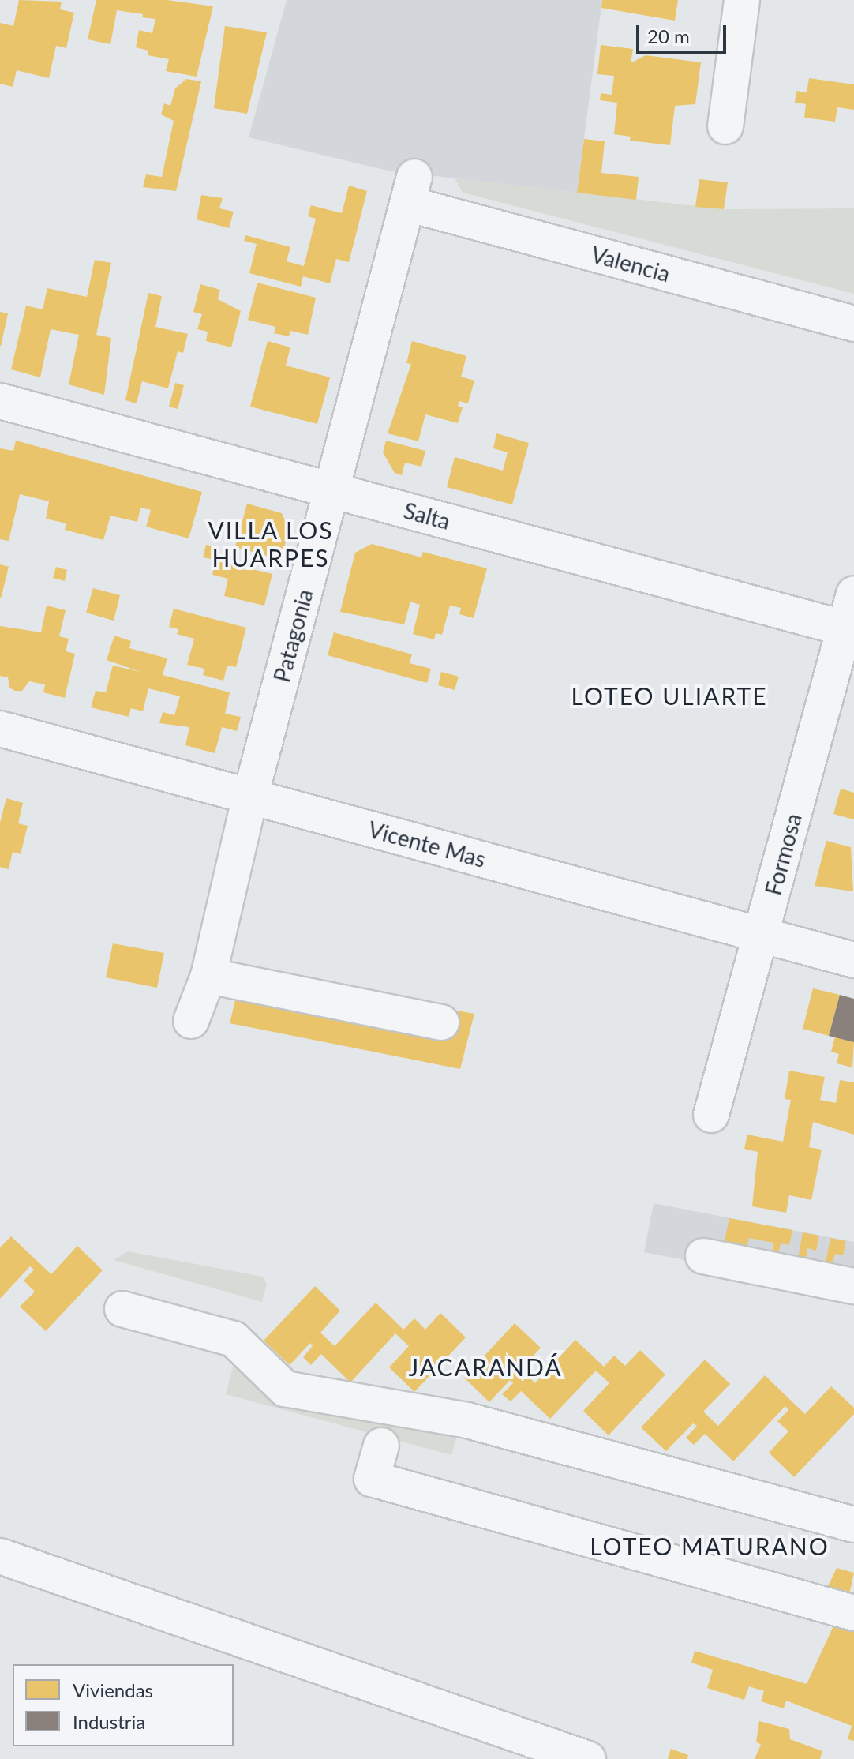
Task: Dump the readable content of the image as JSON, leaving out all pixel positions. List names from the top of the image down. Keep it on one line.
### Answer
{"streets":{"street":["Valencia","Salta","Patagonia","Vicente Mas","Formosa"]},"crossings":[["Valencia","Patagonia"],["Salta","Patagonia"],["Salta","Formosa"],["Patagonia","Vicente Mas"],["Vicente Mas","Formosa"]],"districts":["VILLA LOS HUARPES","LOTEO ULIARTE","JACARANDÁ","LOTEO MATURANO"],"legend":["Viviendas","Industria"],"scale_bar":"20 m"}
